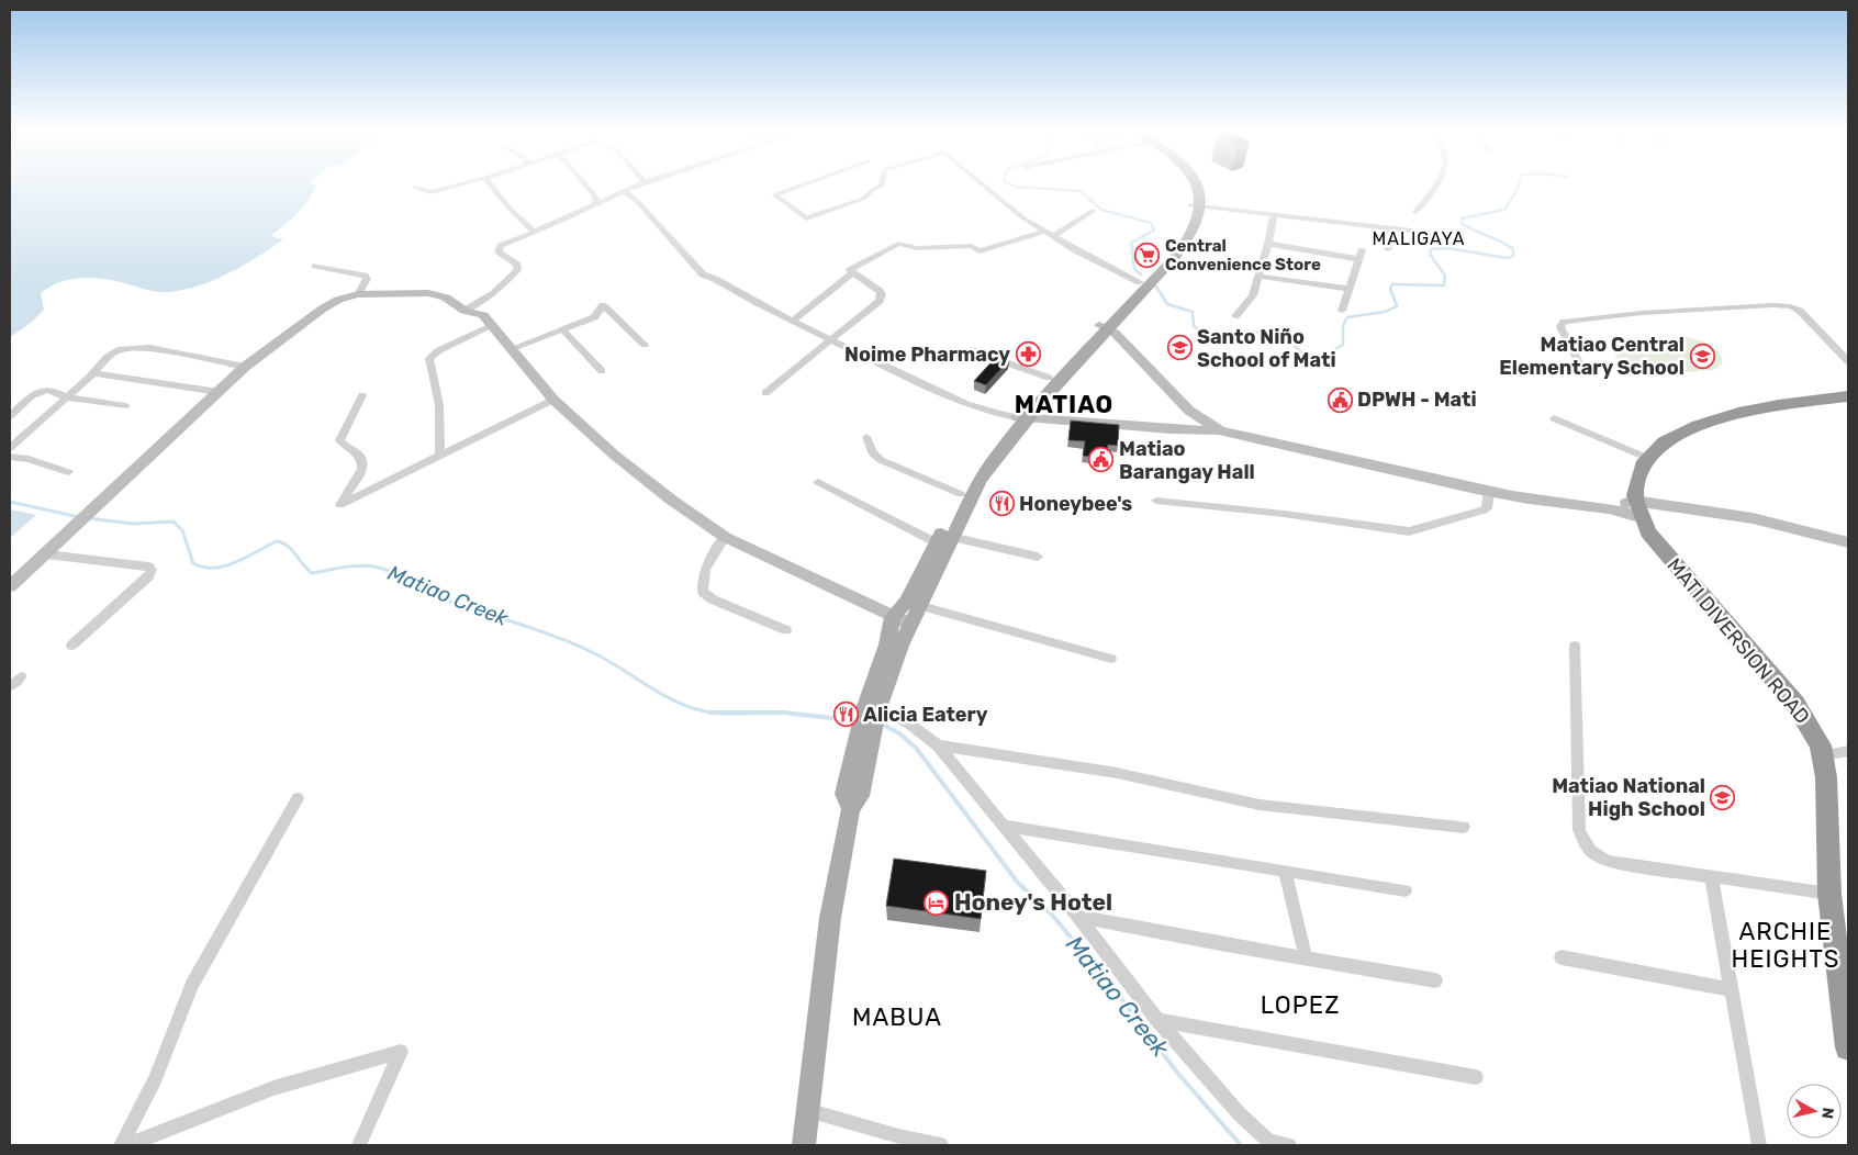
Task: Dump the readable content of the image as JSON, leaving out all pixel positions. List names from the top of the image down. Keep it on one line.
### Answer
{"streets":{"highway":["MATI DIVERSION ROAD"]},"districts":["MALIGAYA","MATIAO","ARCHIE HEIGHTS","LOPEZ","MABUA"],"water":["Matiao Creek"],"places":{"supermarket":["Central Convenience Store"],"school or university":["Santo Niño School of Mati","Matiao Central Elementary School","Matiao National High School"],"pharmacy":["Noime Pharmacy"],"public building":["DPWH - Mati","Matiao Barangay Hall"],"restaurant":["Honeybee's","Alicia Eatery"],"hotel":["Honey's Hotel"]},"north":"right"}
